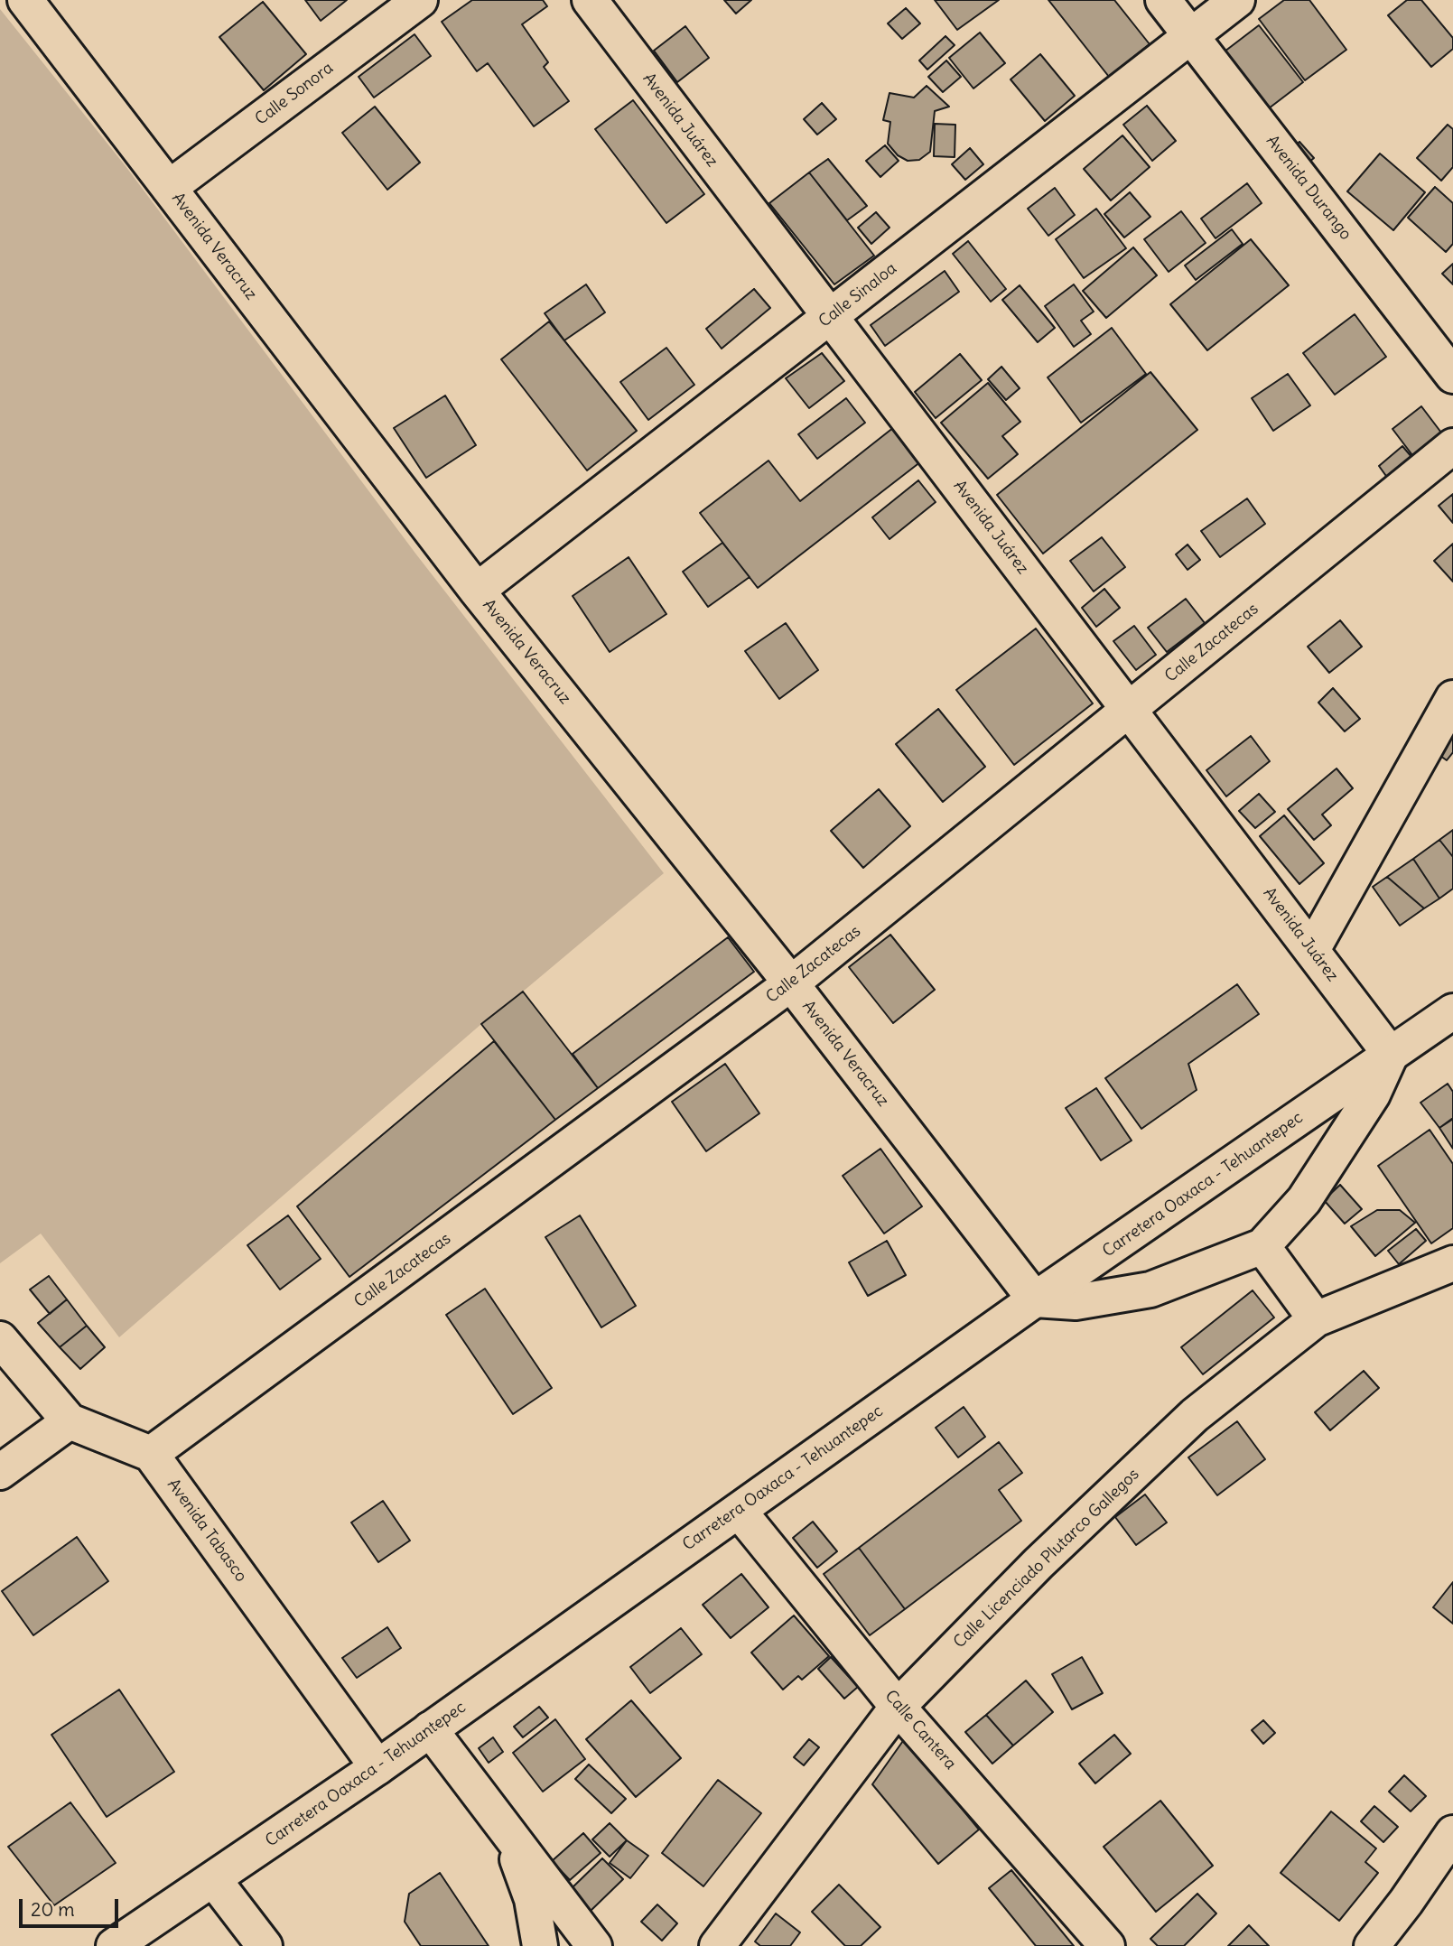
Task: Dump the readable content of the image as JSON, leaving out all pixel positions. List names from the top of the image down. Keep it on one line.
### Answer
{"streets":{"street":["Calle Sonora","Avenida Juárez","Avenida Durango","Avenida Veracruz","Calle Sinaloa","Calle Zacatecas","Carretera Oaxaca - Tehuantepec","Avenida Tabasco","Calle Licenciado Plutarco Gallegos","Calle Cantera"]},"crossings":[["Calle Sonora","Avenida Veracruz"],["Avenida Juárez","Calle Sinaloa"],["Avenida Juárez","Calle Zacatecas"],["Avenida Juárez","Carretera Oaxaca - Tehuantepec"],["Avenida Durango","Calle Sinaloa"],["Avenida Veracruz","Calle Sinaloa"],["Avenida Veracruz","Calle Zacatecas"],["Avenida Veracruz","Carretera Oaxaca - Tehuantepec"],["Calle Zacatecas","Avenida Tabasco"],["Carretera Oaxaca - Tehuantepec","Avenida Tabasco"],["Carretera Oaxaca - Tehuantepec","Calle Cantera"],["Calle Licenciado Plutarco Gallegos","Calle Cantera"]],"scale_bar":"20 m"}
